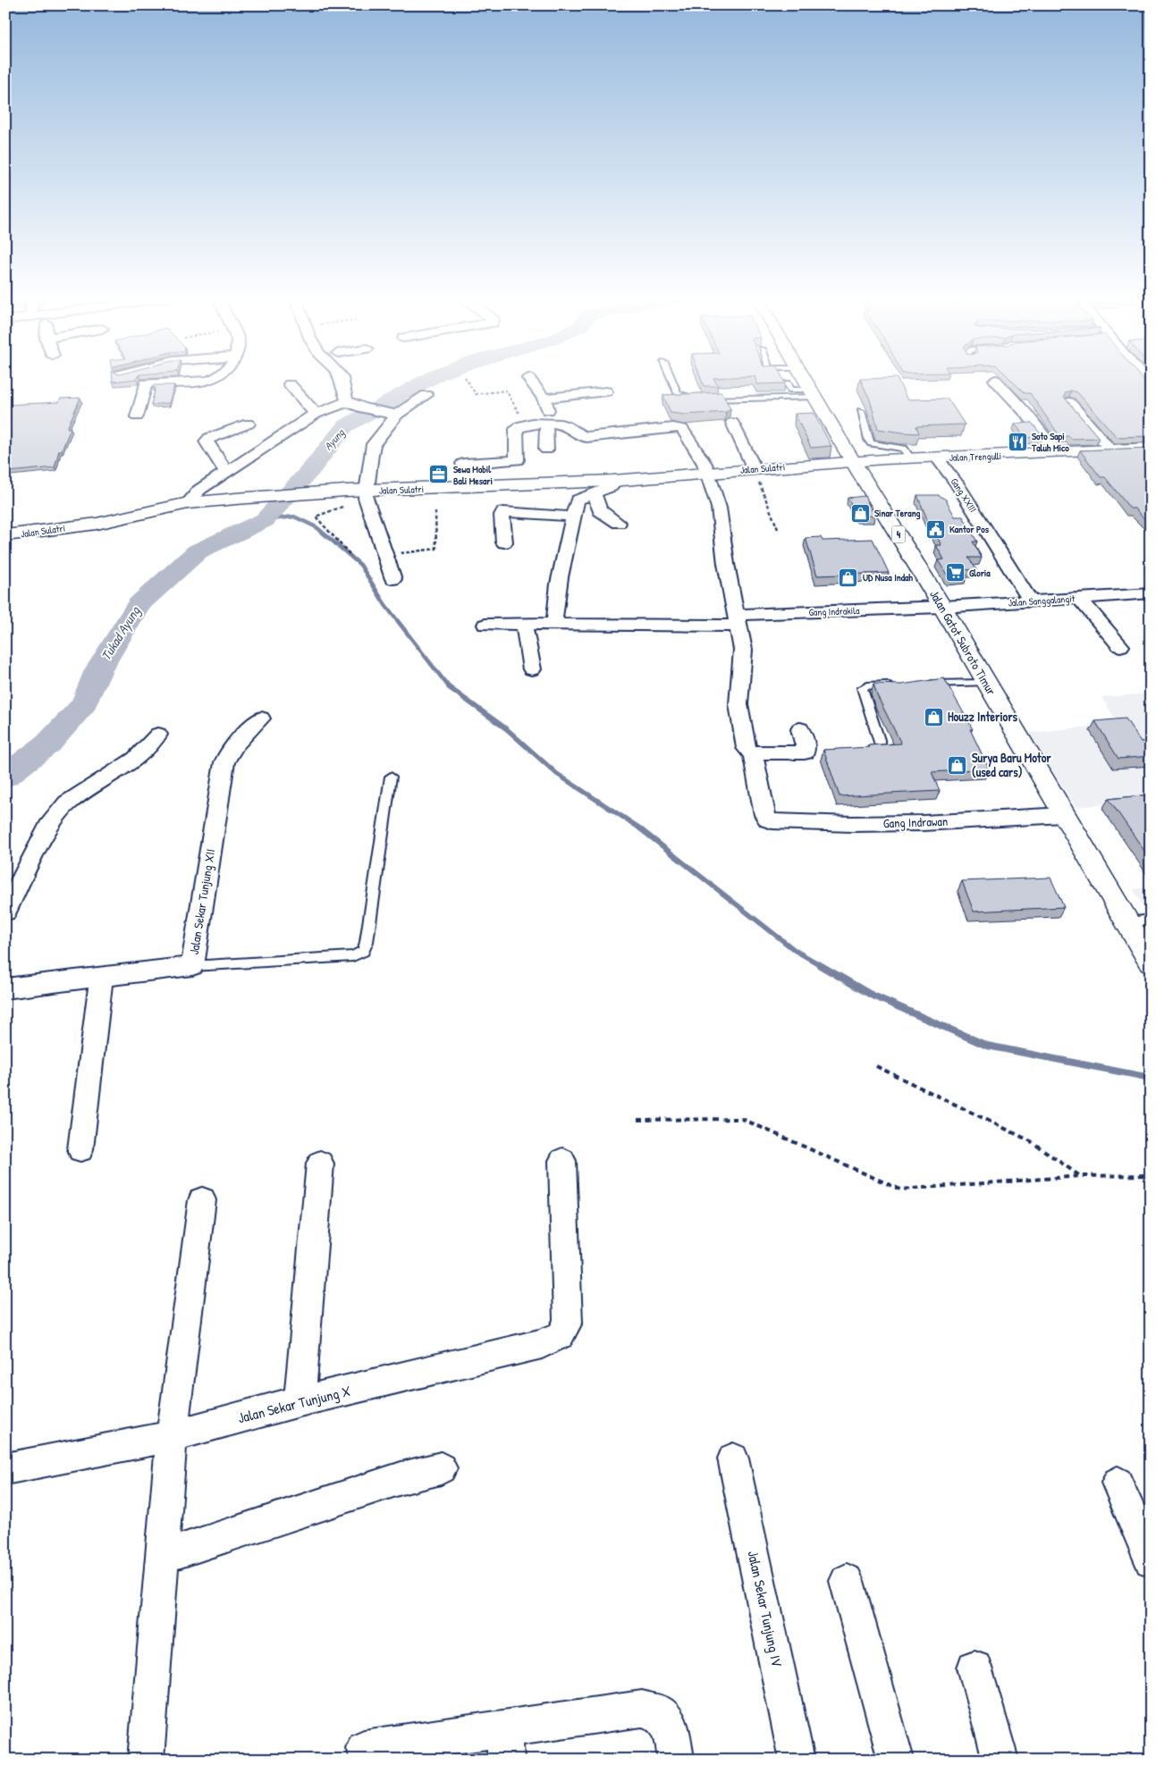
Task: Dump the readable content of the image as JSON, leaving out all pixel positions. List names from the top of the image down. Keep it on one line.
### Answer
{"streets":{"main road":["Jalan Trengulli","Jalan Sulatri","4","Jalan Gatot Subroto Timur"],"street":["Gang XXIII","Jalan Sanggalangit","Gang Indrakila","Gang Indrawan","Jalan Sekar Tunjung XII","Jalan Sekar Tunjung X","Jalan Sekar Tunjung IV"]},"crossings":[["Jalan Trengulli","Jalan Sulatri"],["Jalan Trengulli","Gang XXIII"],["Jalan Trengulli","4"],["Jalan Trengulli","Jalan Gatot Subroto Timur"],["Jalan Sulatri","4"],["Jalan Sulatri","Jalan Gatot Subroto Timur"],["Gang XXIII","Jalan Sanggalangit"],["4","Jalan Gatot Subroto Timur"],["Jalan Sanggalangit","Gang Indrakila"],["Jalan Sanggalangit","Jalan Gatot Subroto Timur"],["Gang Indrakila","Jalan Gatot Subroto Timur"],["Jalan Gatot Subroto Timur","Gang Indrawan"]],"water":["Ayung","Tukad Ayung"],"places":{"restaurant":["Soto Sapi Taluh Mico"],"office":["Sewa Mobil Bali Mesari"],"shop":["Sinar Terang","UD Nusa Indah","Houzz Interiors","Surya Baru Motor (used cars)"],"public building":["Kantor Pos"],"supermarket":["Gloria"]}}
